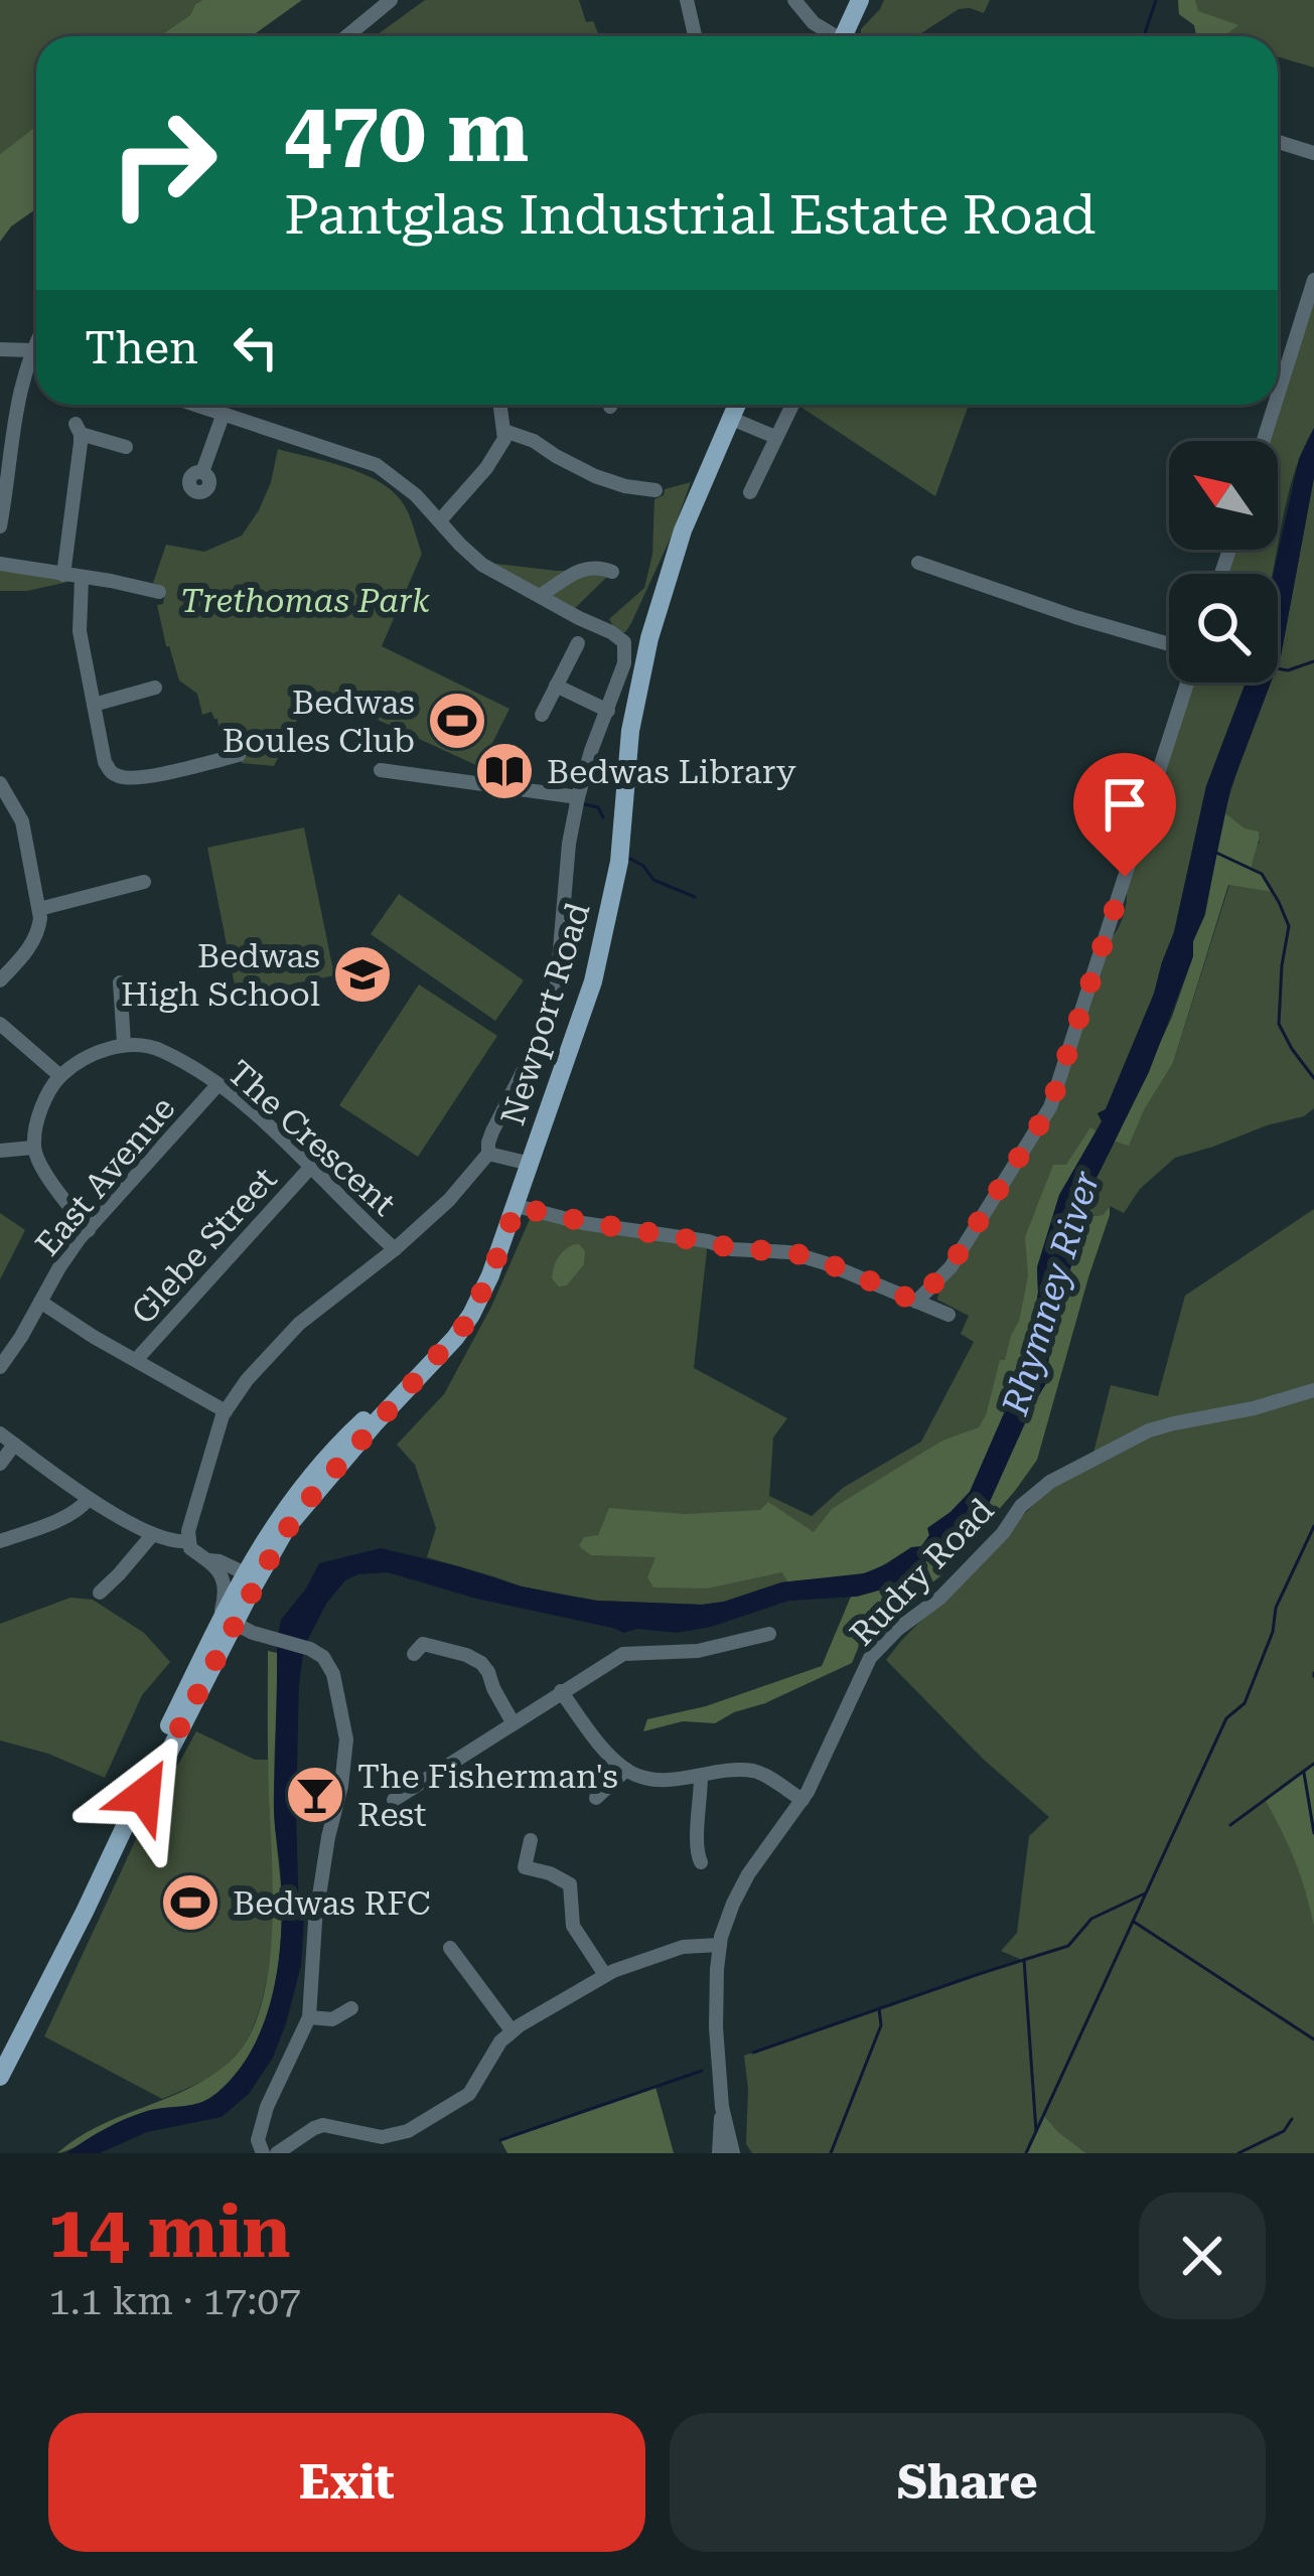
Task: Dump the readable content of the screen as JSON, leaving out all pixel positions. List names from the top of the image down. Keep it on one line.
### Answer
{"streets":{"main road":["Newport Road"],"street":["The Crescent","East Avenue","Glebe Street","Rudry Road"]},"crossings":[["Newport Road","The Crescent"],["The Crescent","East Avenue"],["The Crescent","Glebe Street"]],"water":["Rhymney River"],"parks":["Trethomas Park"],"places":{"sports":["Bedwas Boules Club","Bedwas RFC"],"library":["Bedwas Library"],"school or university":["Bedwas High School"],"bar":["The Fisherman's Rest"]},"north":"top left","page":{"turn":["470 m","Pantglas Industrial Estate Road"],"then":"Then","heading":["14 min","1.1 km · 17:07"],"buttons":["Exit","Share"]}}
